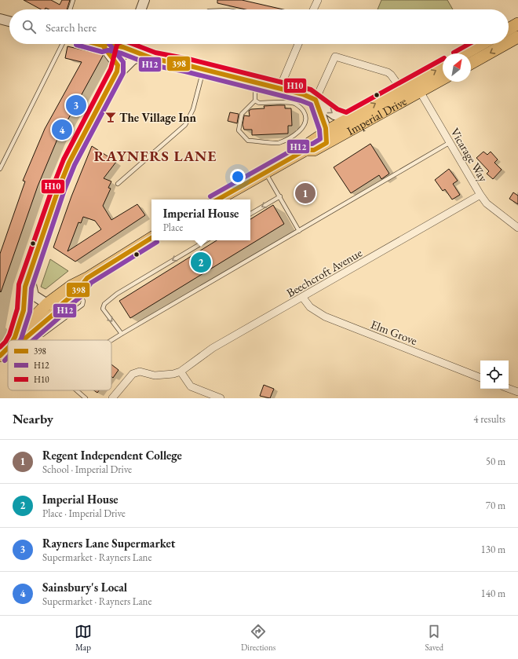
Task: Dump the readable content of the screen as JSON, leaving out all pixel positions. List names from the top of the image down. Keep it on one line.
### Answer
{"streets":{"main road":["Imperial Drive"],"street":["Vicarage Way","Beechcroft Avenue","Elm Grove"]},"crossings":[["Imperial Drive","Vicarage Way"],["Vicarage Way","Beechcroft Avenue"],["Beechcroft Avenue","Elm Grove"]],"districts":["RAYNERS LANE"],"places":{"bar":["The Village Inn"]},"lines":["transit line 398","transit line H12","transit line H10"],"legend":["398","H12","H10"],"north":"top right","page":{"search":"Search here","pins":["3","4","1","2"],"popup":["Imperial House","Place"],"heading":["Nearby","4 results"],"list":[{"mark":"1","name":"Regent Independent College","note":"School · Imperial Drive","value":"50 m"},{"mark":"2","name":"Imperial House","note":"Place · Imperial Drive","value":"70 m"},{"mark":"3","name":"Rayners Lane Supermarket","note":"Supermarket · Rayners Lane","value":"130 m"},{"mark":"4","name":"Sainsbury's Local","note":"Supermarket · Rayners Lane","value":"140 m"}],"nav":["Map","Directions","Saved"]}}
